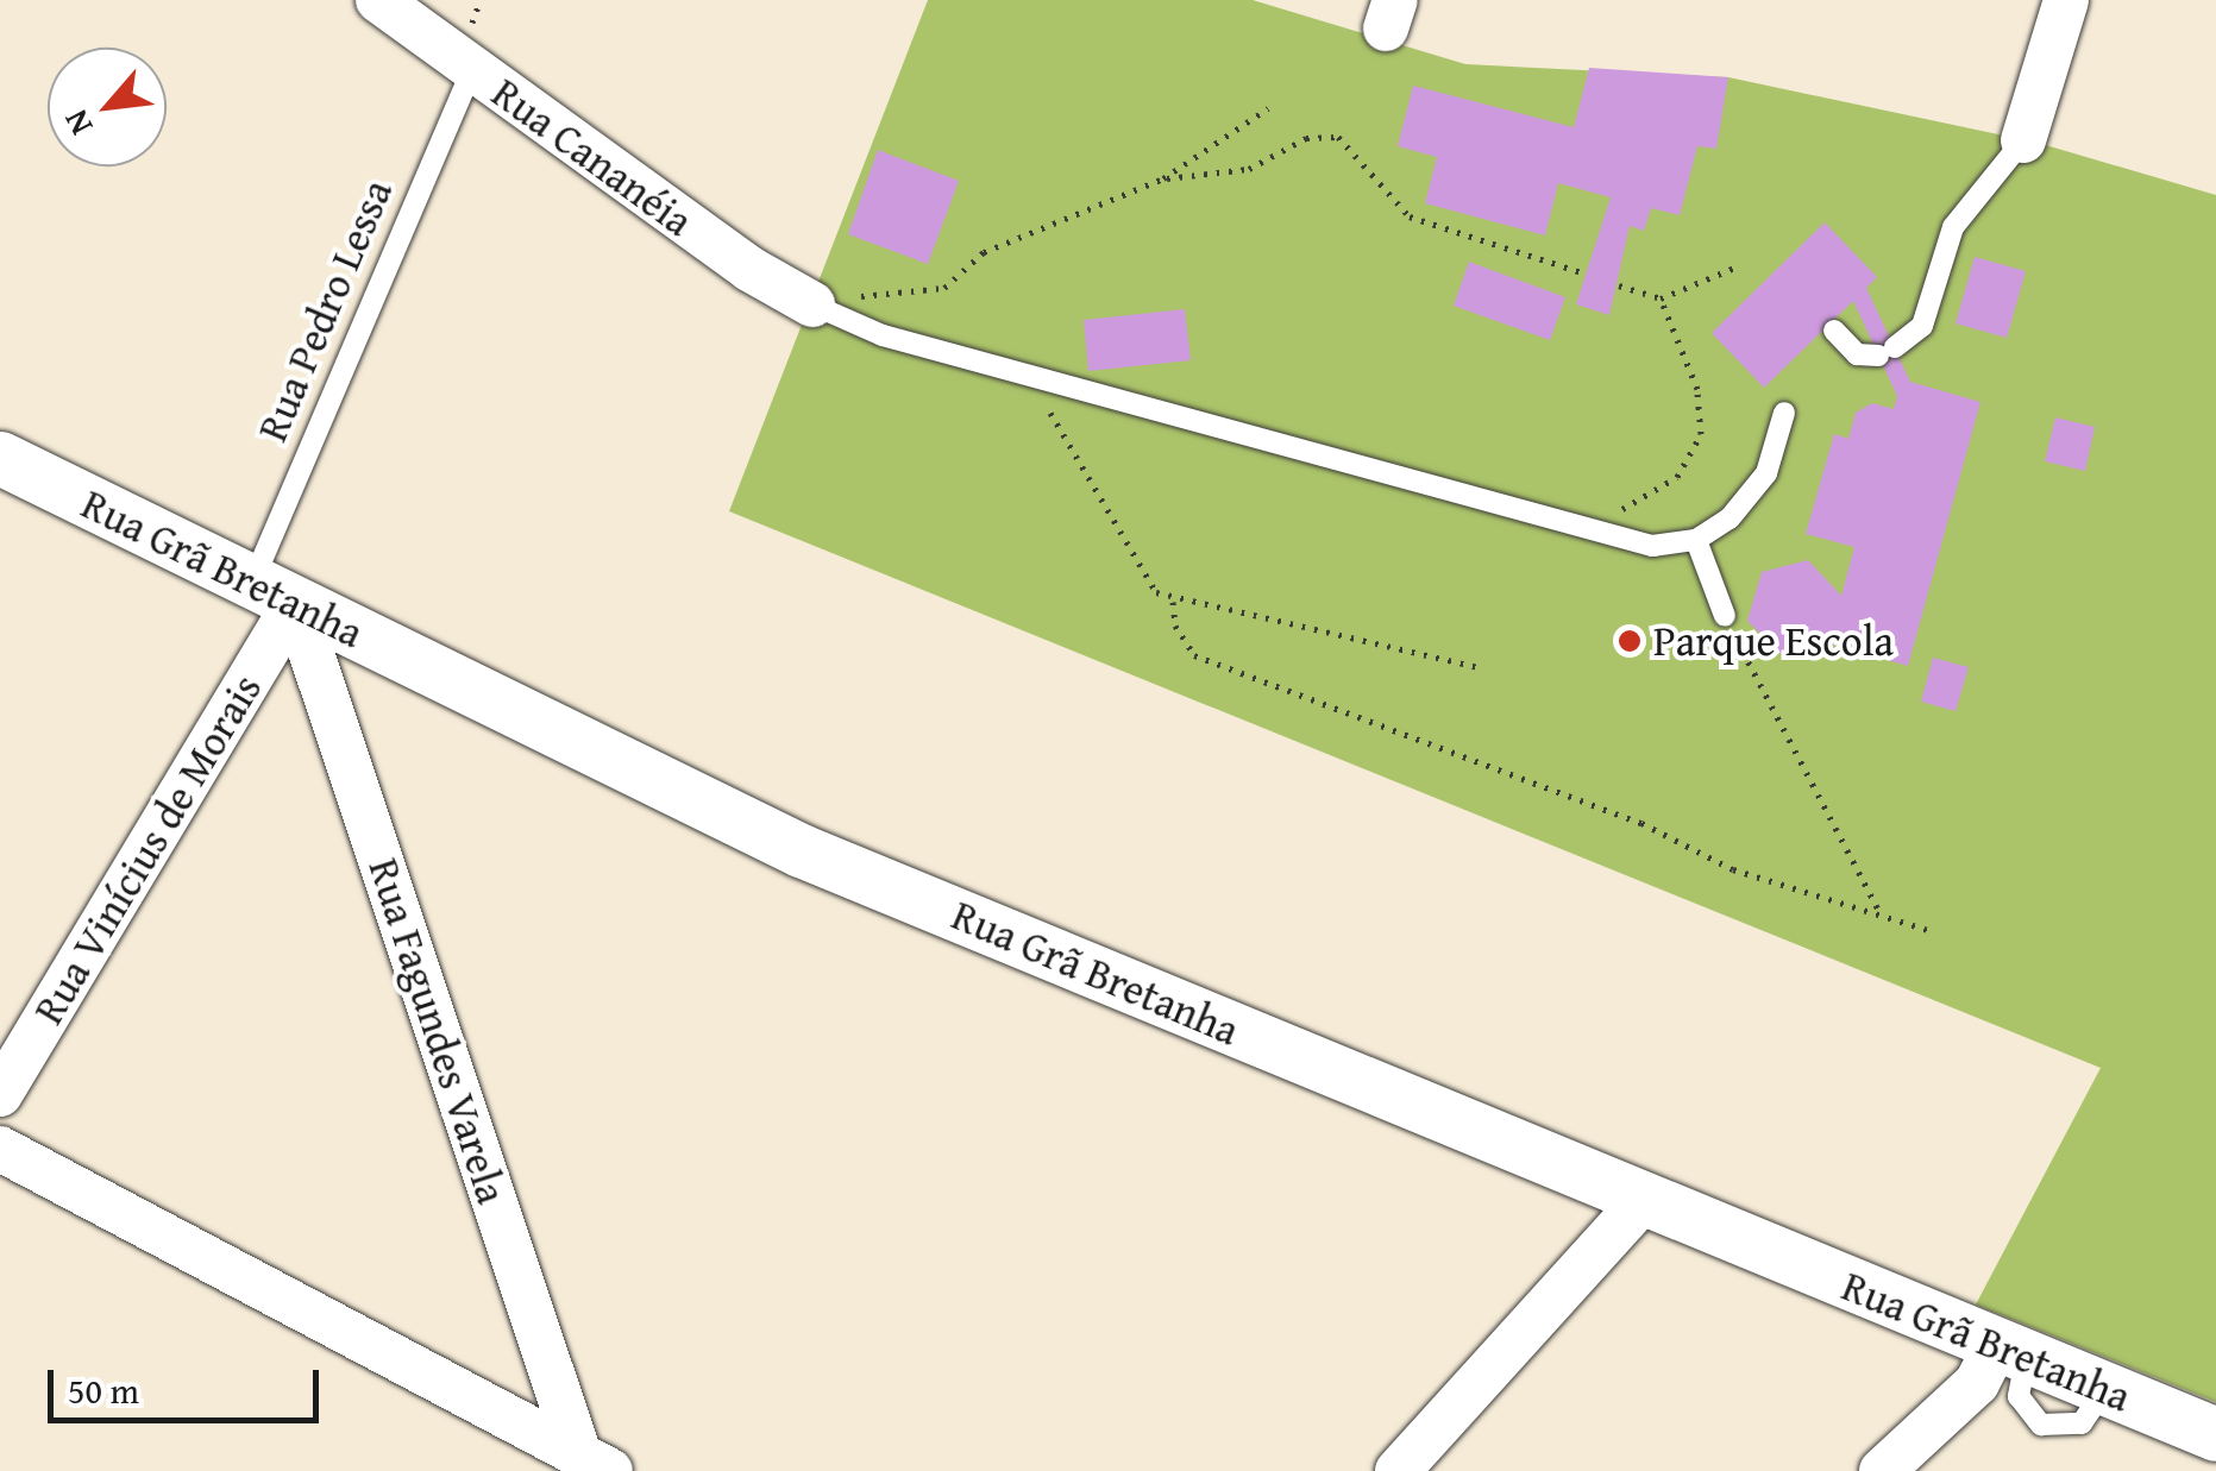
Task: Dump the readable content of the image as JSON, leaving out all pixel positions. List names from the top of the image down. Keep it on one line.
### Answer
{"streets":{"street":["Rua Cananéia","Rua Grã Bretanha","Rua Vinícius de Morais","Rua Fagundes Varela"],"lane":["Rua Pedro Lessa"]},"crossings":[["Rua Cananéia","Rua Pedro Lessa"],["Rua Pedro Lessa","Rua Grã Bretanha"],["Rua Pedro Lessa","Rua Vinícius de Morais"],["Rua Pedro Lessa","Rua Fagundes Varela"],["Rua Grã Bretanha","Rua Vinícius de Morais"],["Rua Grã Bretanha","Rua Fagundes Varela"],["Rua Vinícius de Morais","Rua Fagundes Varela"]],"places":["Parque Escola"],"scale_bar":"50 m","north":"bottom left"}
